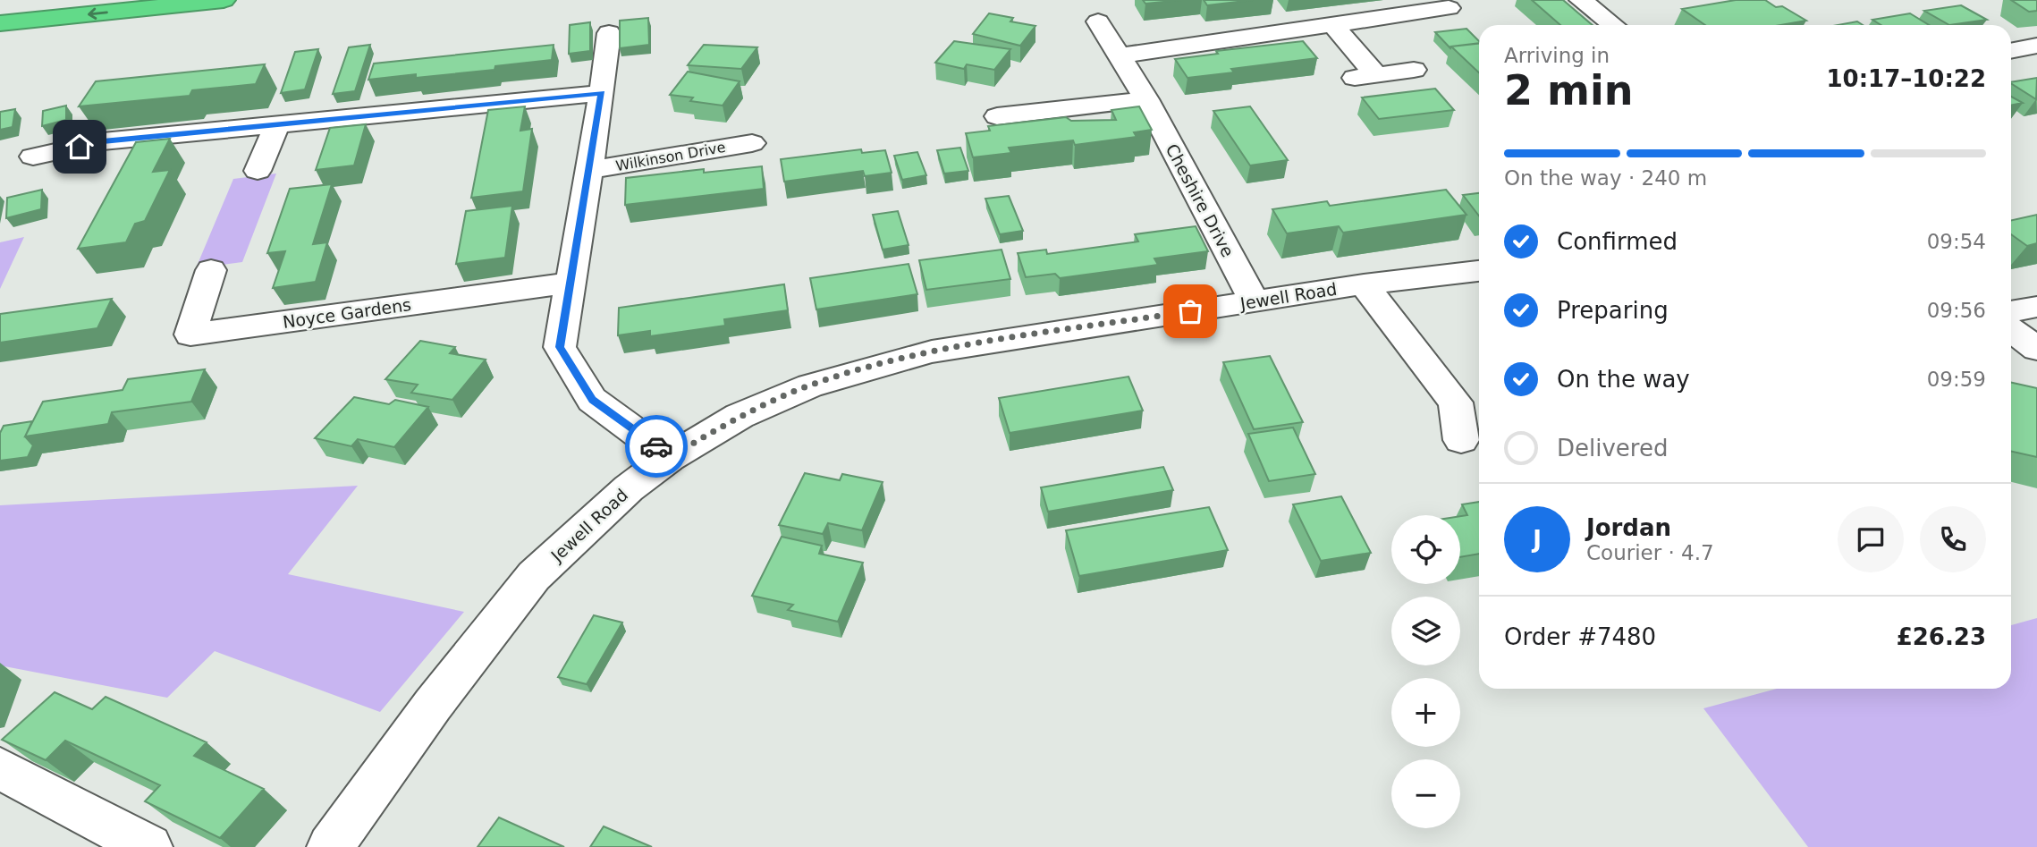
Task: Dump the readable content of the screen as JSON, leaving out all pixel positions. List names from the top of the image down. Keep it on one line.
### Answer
{"streets":{"street":["Wilkinson Drive","Cheshire Drive","Jewell Road","Noyce Gardens"]},"crossings":[["Wilkinson Drive","Jewell Road"],["Wilkinson Drive","Noyce Gardens"],["Cheshire Drive","Jewell Road"]],"page":{"heading":["2 min","Arriving in","10:17–10:22"],"panel":["Jordan","Courier · 4.7","Order #7480","£26.23"],"bar":"On the way · 240 m","list":[["Confirmed","09:54"],["Preparing","09:56"],["On the way","09:59"],"Delivered"],"round":"J","map_buttons":["+","−"]}}
